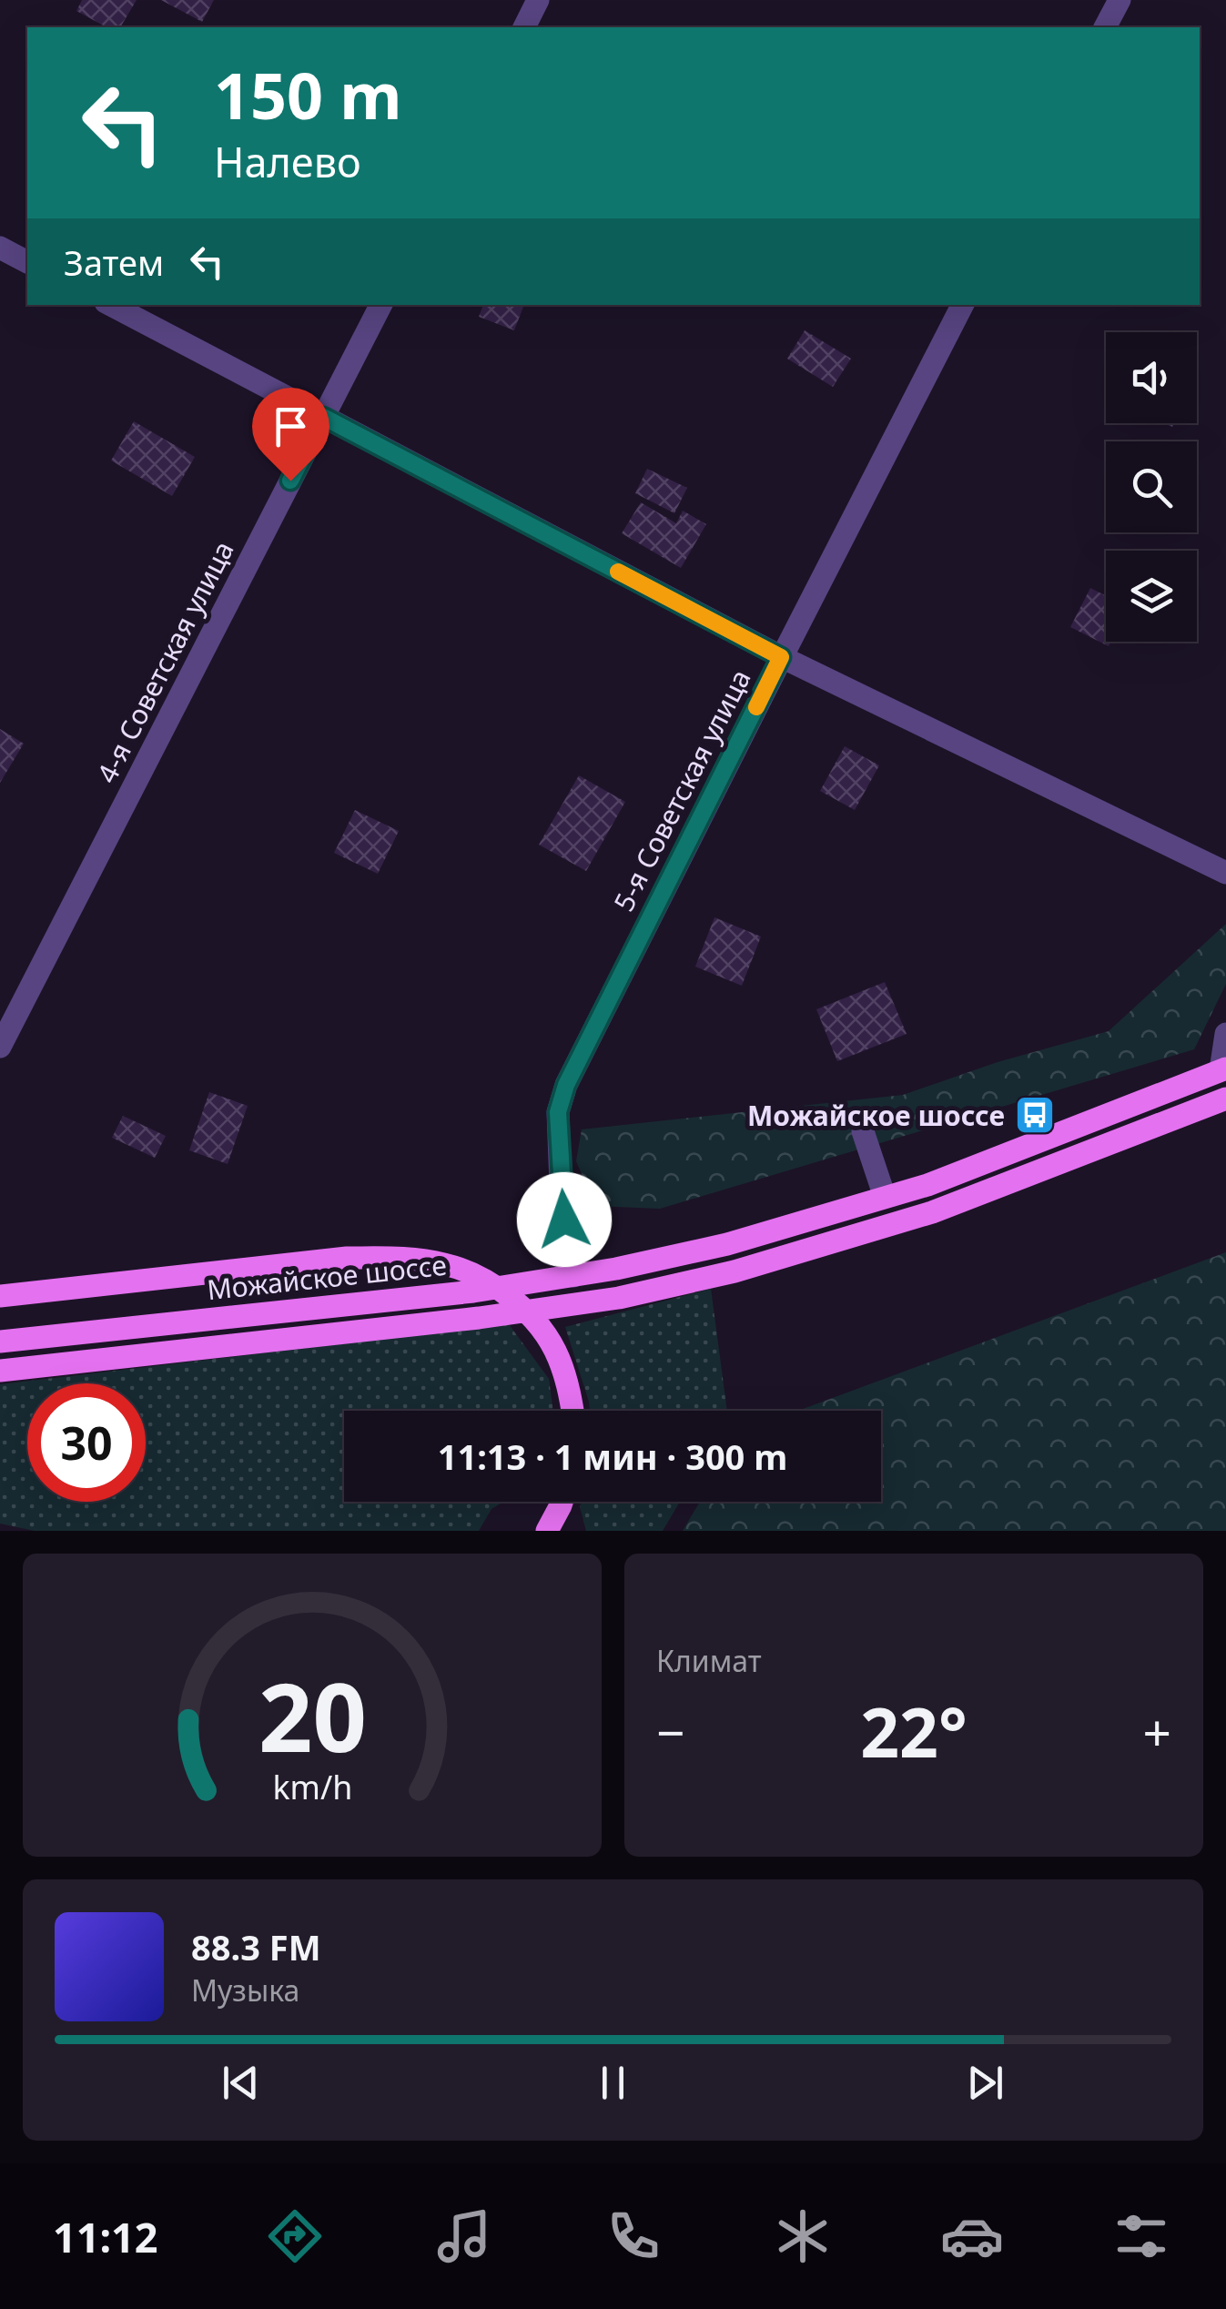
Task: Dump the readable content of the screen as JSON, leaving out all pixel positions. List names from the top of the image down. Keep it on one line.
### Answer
{"streets":{"main road":["Можайское шоссе"],"street":["4-я Советская улица","5-я Советская улица"]},"crossings":[["5-я Советская улица","Можайское шоссе"]],"places":{"bus stop":["Можайское шоссе"]},"page":{"turn":["150 m","Налево"],"then":"Затем","limit":"30","trip":"11:13 · 1 мин · 300 m","tile":"Климат","heat":["−","22°","+"],"song":["88.3 FM","Музыка"],"tabs":"11:12","gauge":["20","km/h"]}}
